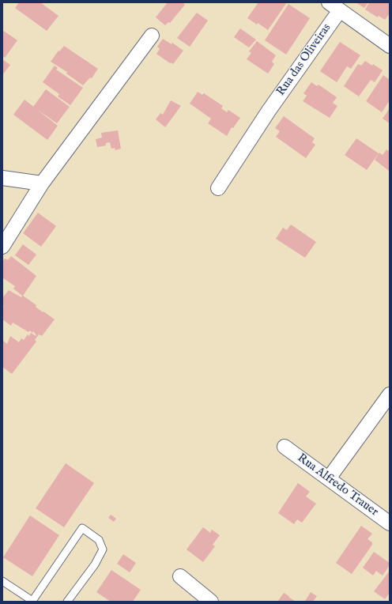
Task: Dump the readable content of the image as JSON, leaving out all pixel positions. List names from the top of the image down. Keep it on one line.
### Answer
{"streets":{"street":["Rua das Oliveiras","Rua Alfredo Trauer"]}}
